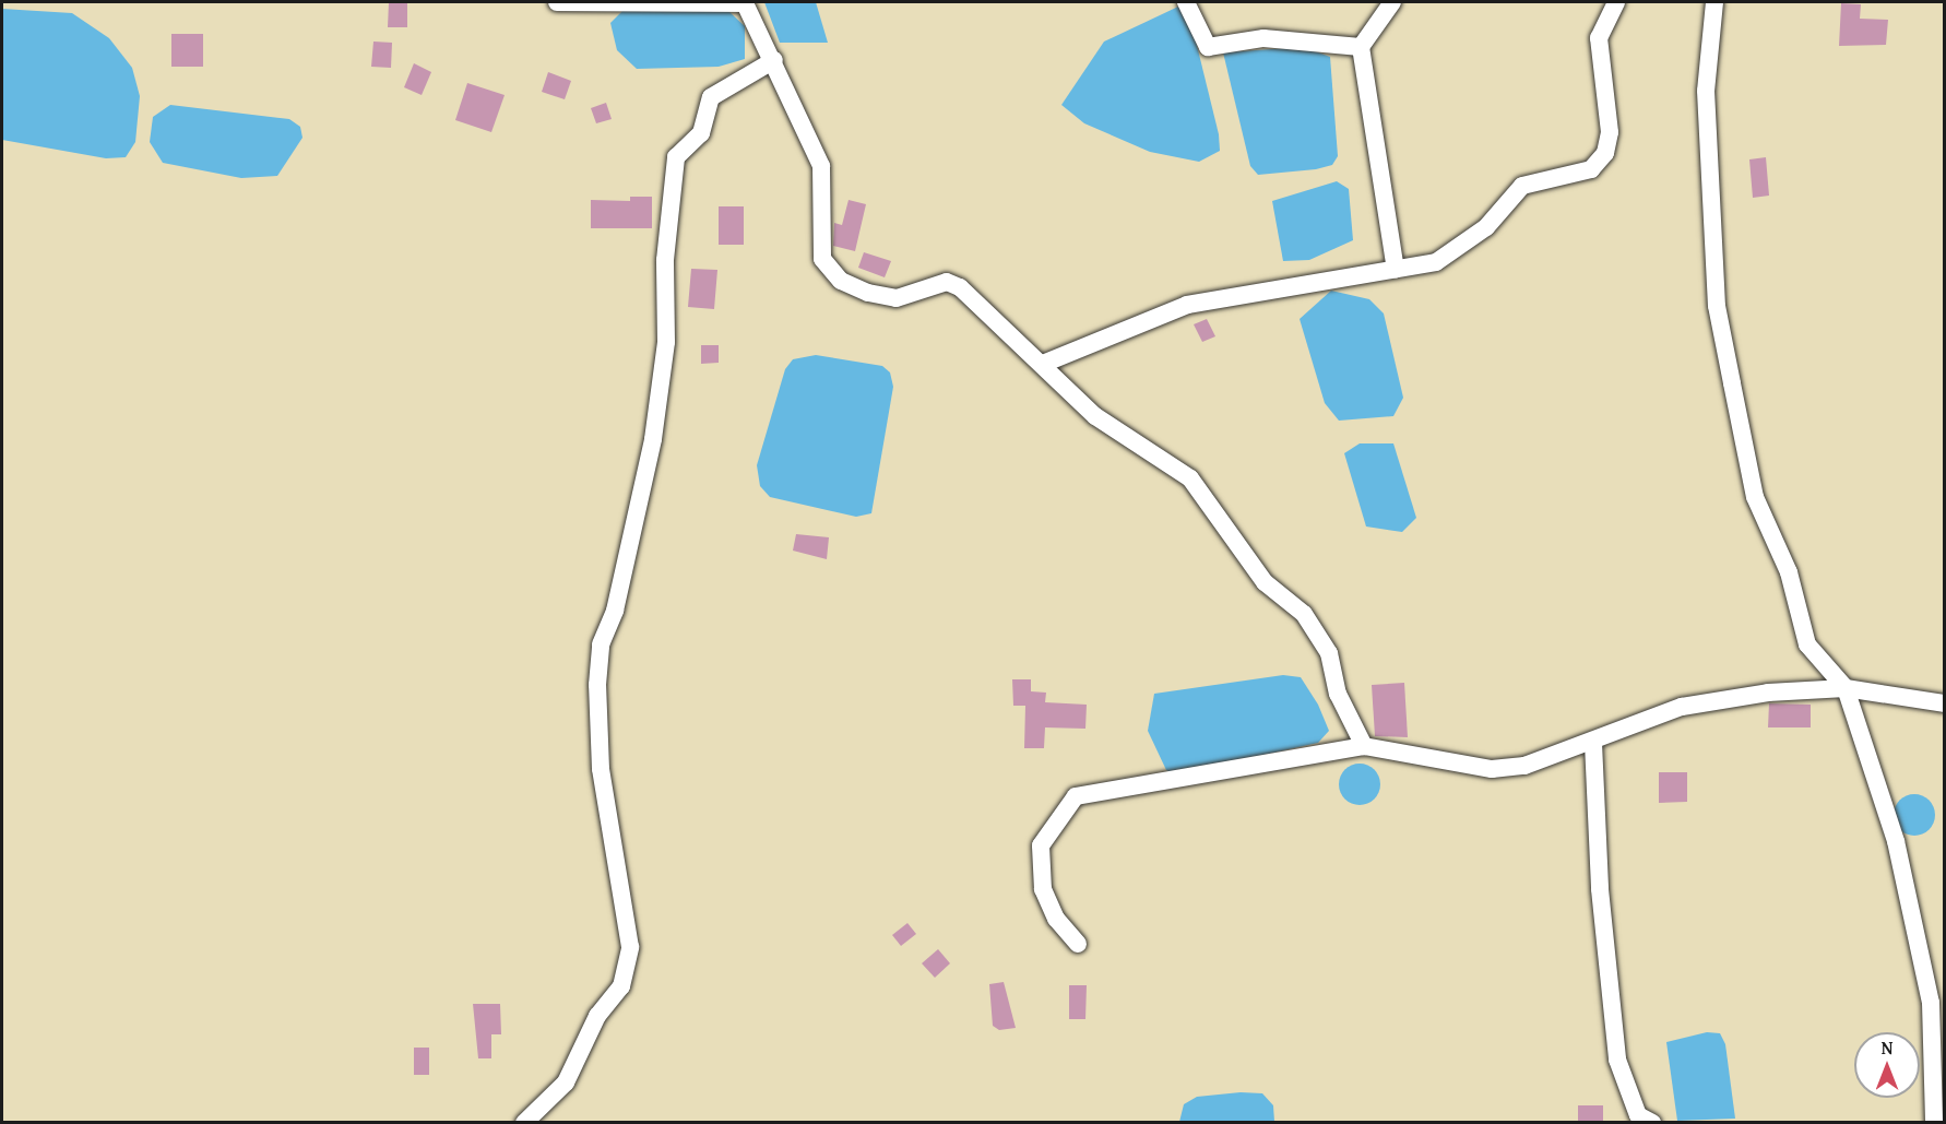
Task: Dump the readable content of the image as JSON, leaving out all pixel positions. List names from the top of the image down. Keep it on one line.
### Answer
{"north":"top"}
